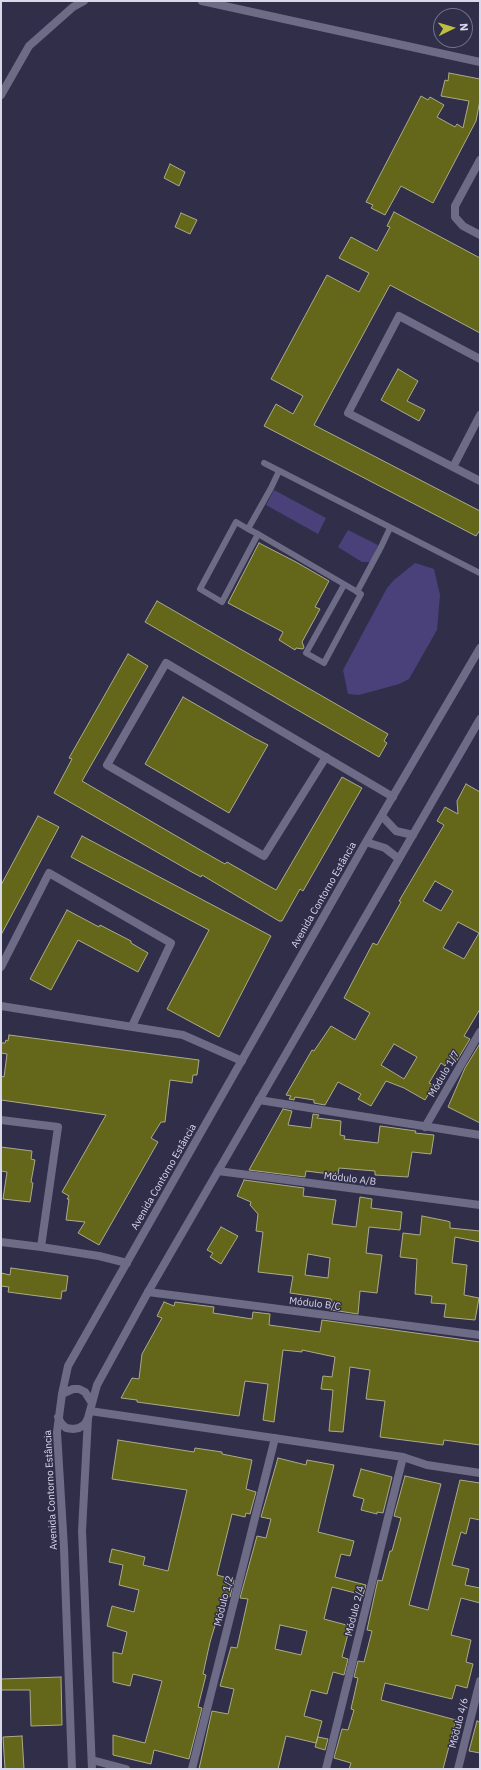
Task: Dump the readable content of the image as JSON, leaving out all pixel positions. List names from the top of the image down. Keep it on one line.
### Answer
{"streets":{"street":["Avenida Contorno Estância","Módulo 1/7","Módulo A/B","Módulo B/C","Módulo 1/2","Módulo 2/4","Módulo 4/6"]},"north":"right"}
